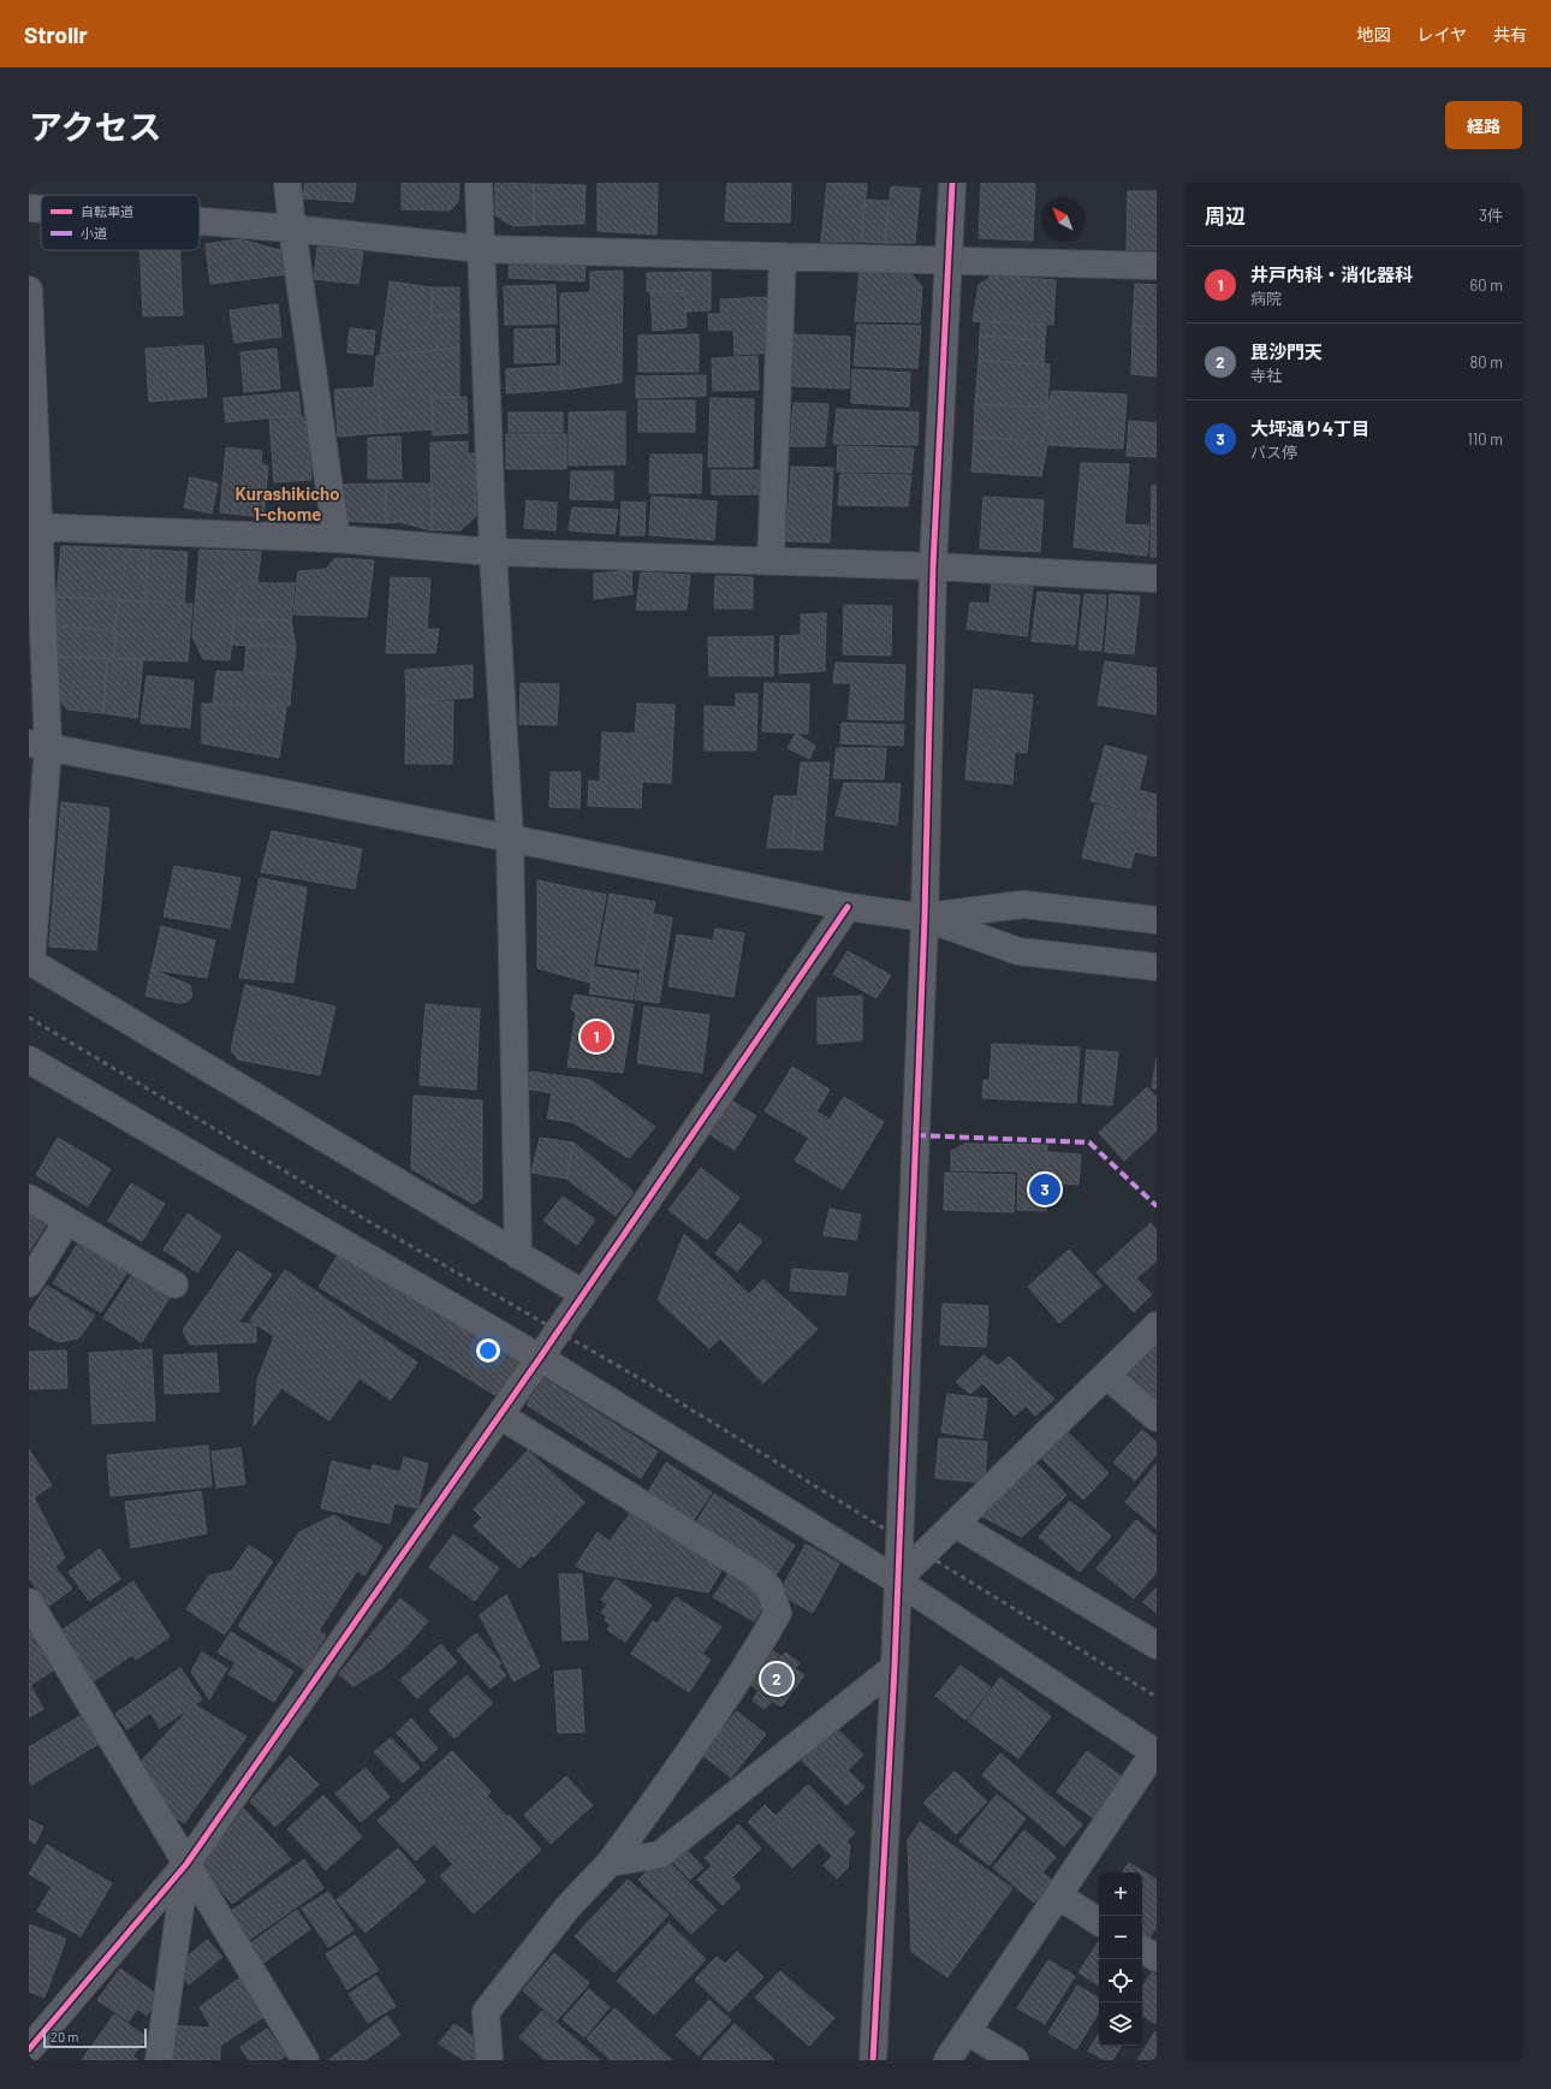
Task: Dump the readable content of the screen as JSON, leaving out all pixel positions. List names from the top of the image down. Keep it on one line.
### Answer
{"districts":["Kurashikicho 1-chome"],"legend":["自転車道","小道"],"scale_bar":"20 m","north":"top left","page":{"header":"Strollr","nav":["地図","レイヤ","共有"],"title":"アクセス","buttons":"経路","heading":["周辺","3件"],"list":[{"mark":"1","name":"井戸内科・消化器科","note":"病院","value":"60 m"},{"mark":"2","name":"毘沙門天","note":"寺社","value":"80 m"},{"mark":"3","name":"大坪通り4丁目","note":"バス停","value":"110 m"}],"pins":["1","3","2"],"map_buttons":["+","−"],"scale":"20 m"}}
